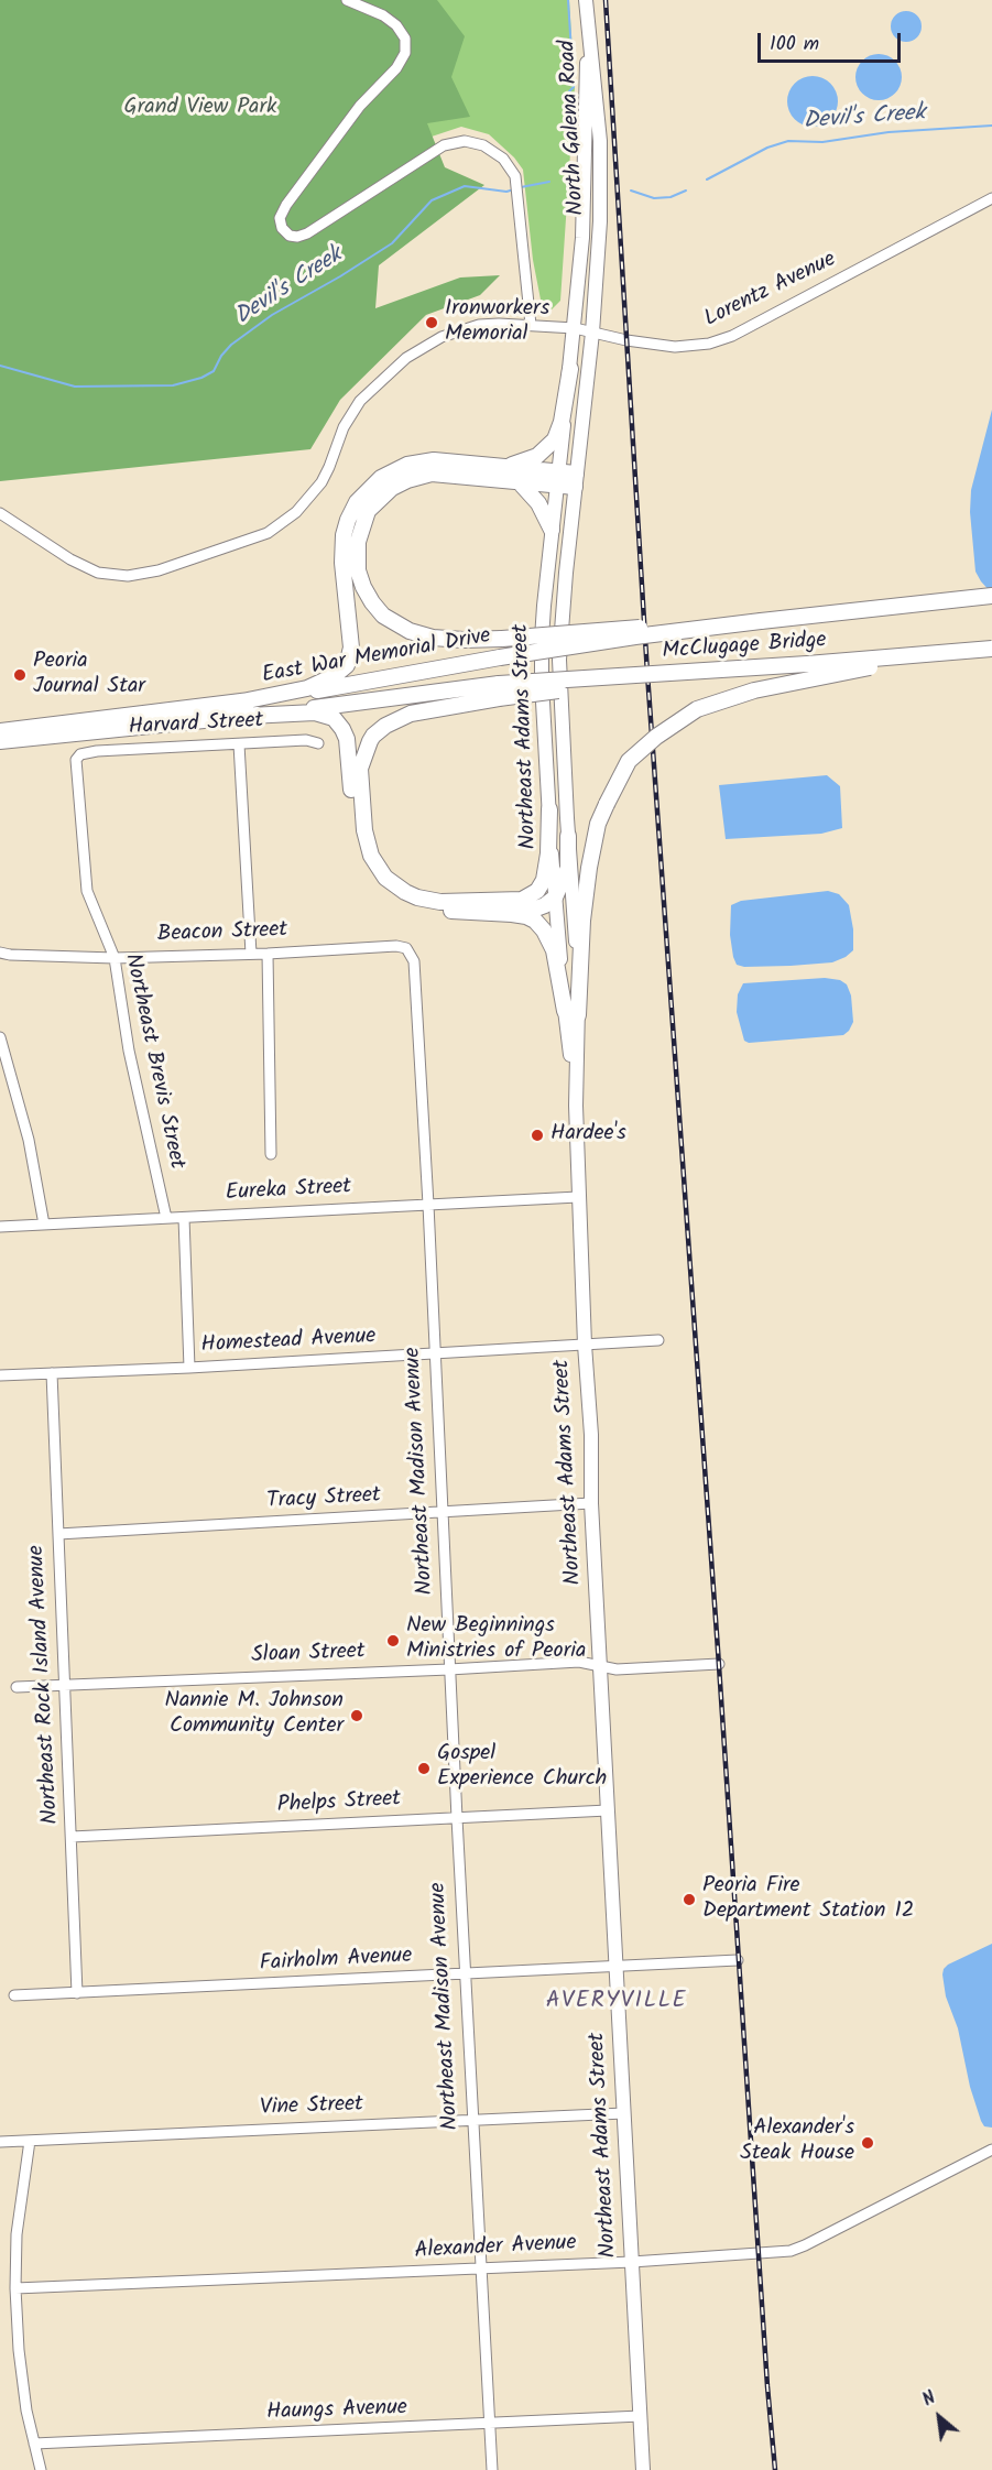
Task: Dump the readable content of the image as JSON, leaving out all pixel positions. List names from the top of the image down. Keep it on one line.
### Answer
{"streets":{"highway":["McClugage Bridge","East War Memorial Drive"],"main road":["North Galena Road","Northeast Adams Street"],"street":["Lorentz Avenue","Harvard Street","Beacon Street","Northeast Brevis Street","Eureka Street","Homestead Avenue","Northeast Madison Avenue","Tracy Street","Sloan Street","Northeast Rock Island Avenue","Phelps Street","Fairholm Avenue","Vine Street","Alexander Avenue","Haungs Avenue"]},"crossings":[["North Galena Road","Lorentz Avenue"],["North Galena Road","Northeast Adams Street"],["Lorentz Avenue","Northeast Adams Street"],["McClugage Bridge","East War Memorial Drive"],["Harvard Street","Northeast Brevis Street"],["Northeast Adams Street","Eureka Street"],["Northeast Adams Street","Homestead Avenue"],["Northeast Adams Street","Tracy Street"],["Northeast Adams Street","Sloan Street"],["Northeast Adams Street","Phelps Street"],["Northeast Adams Street","Fairholm Avenue"],["Northeast Adams Street","Vine Street"],["Northeast Adams Street","Alexander Avenue"],["Northeast Adams Street","Haungs Avenue"],["Beacon Street","Northeast Brevis Street"],["Beacon Street","Northeast Madison Avenue"],["Northeast Brevis Street","Eureka Street"],["Eureka Street","Northeast Madison Avenue"],["Homestead Avenue","Northeast Madison Avenue"],["Homestead Avenue","Northeast Rock Island Avenue"],["Northeast Madison Avenue","Tracy Street"],["Northeast Madison Avenue","Sloan Street"],["Northeast Madison Avenue","Phelps Street"],["Northeast Madison Avenue","Fairholm Avenue"],["Northeast Madison Avenue","Vine Street"],["Northeast Madison Avenue","Alexander Avenue"],["Northeast Madison Avenue","Haungs Avenue"],["Tracy Street","Northeast Rock Island Avenue"],["Sloan Street","Northeast Rock Island Avenue"],["Northeast Rock Island Avenue","Phelps Street"],["Northeast Rock Island Avenue","Fairholm Avenue"]],"districts":["AVERYVILLE"],"water":["Devil's Creek"],"parks":["Grand View Park"],"places":["Ironworkers Memorial","Peoria Journal Star","Hardee's","New Beginnings Ministries of Peoria","Nannie M. Johnson Community Center","Gospel Experience Church","Peoria Fire Department Station 12","Alexander's Steak House"],"scale_bar":"100 m","north":"top left"}
